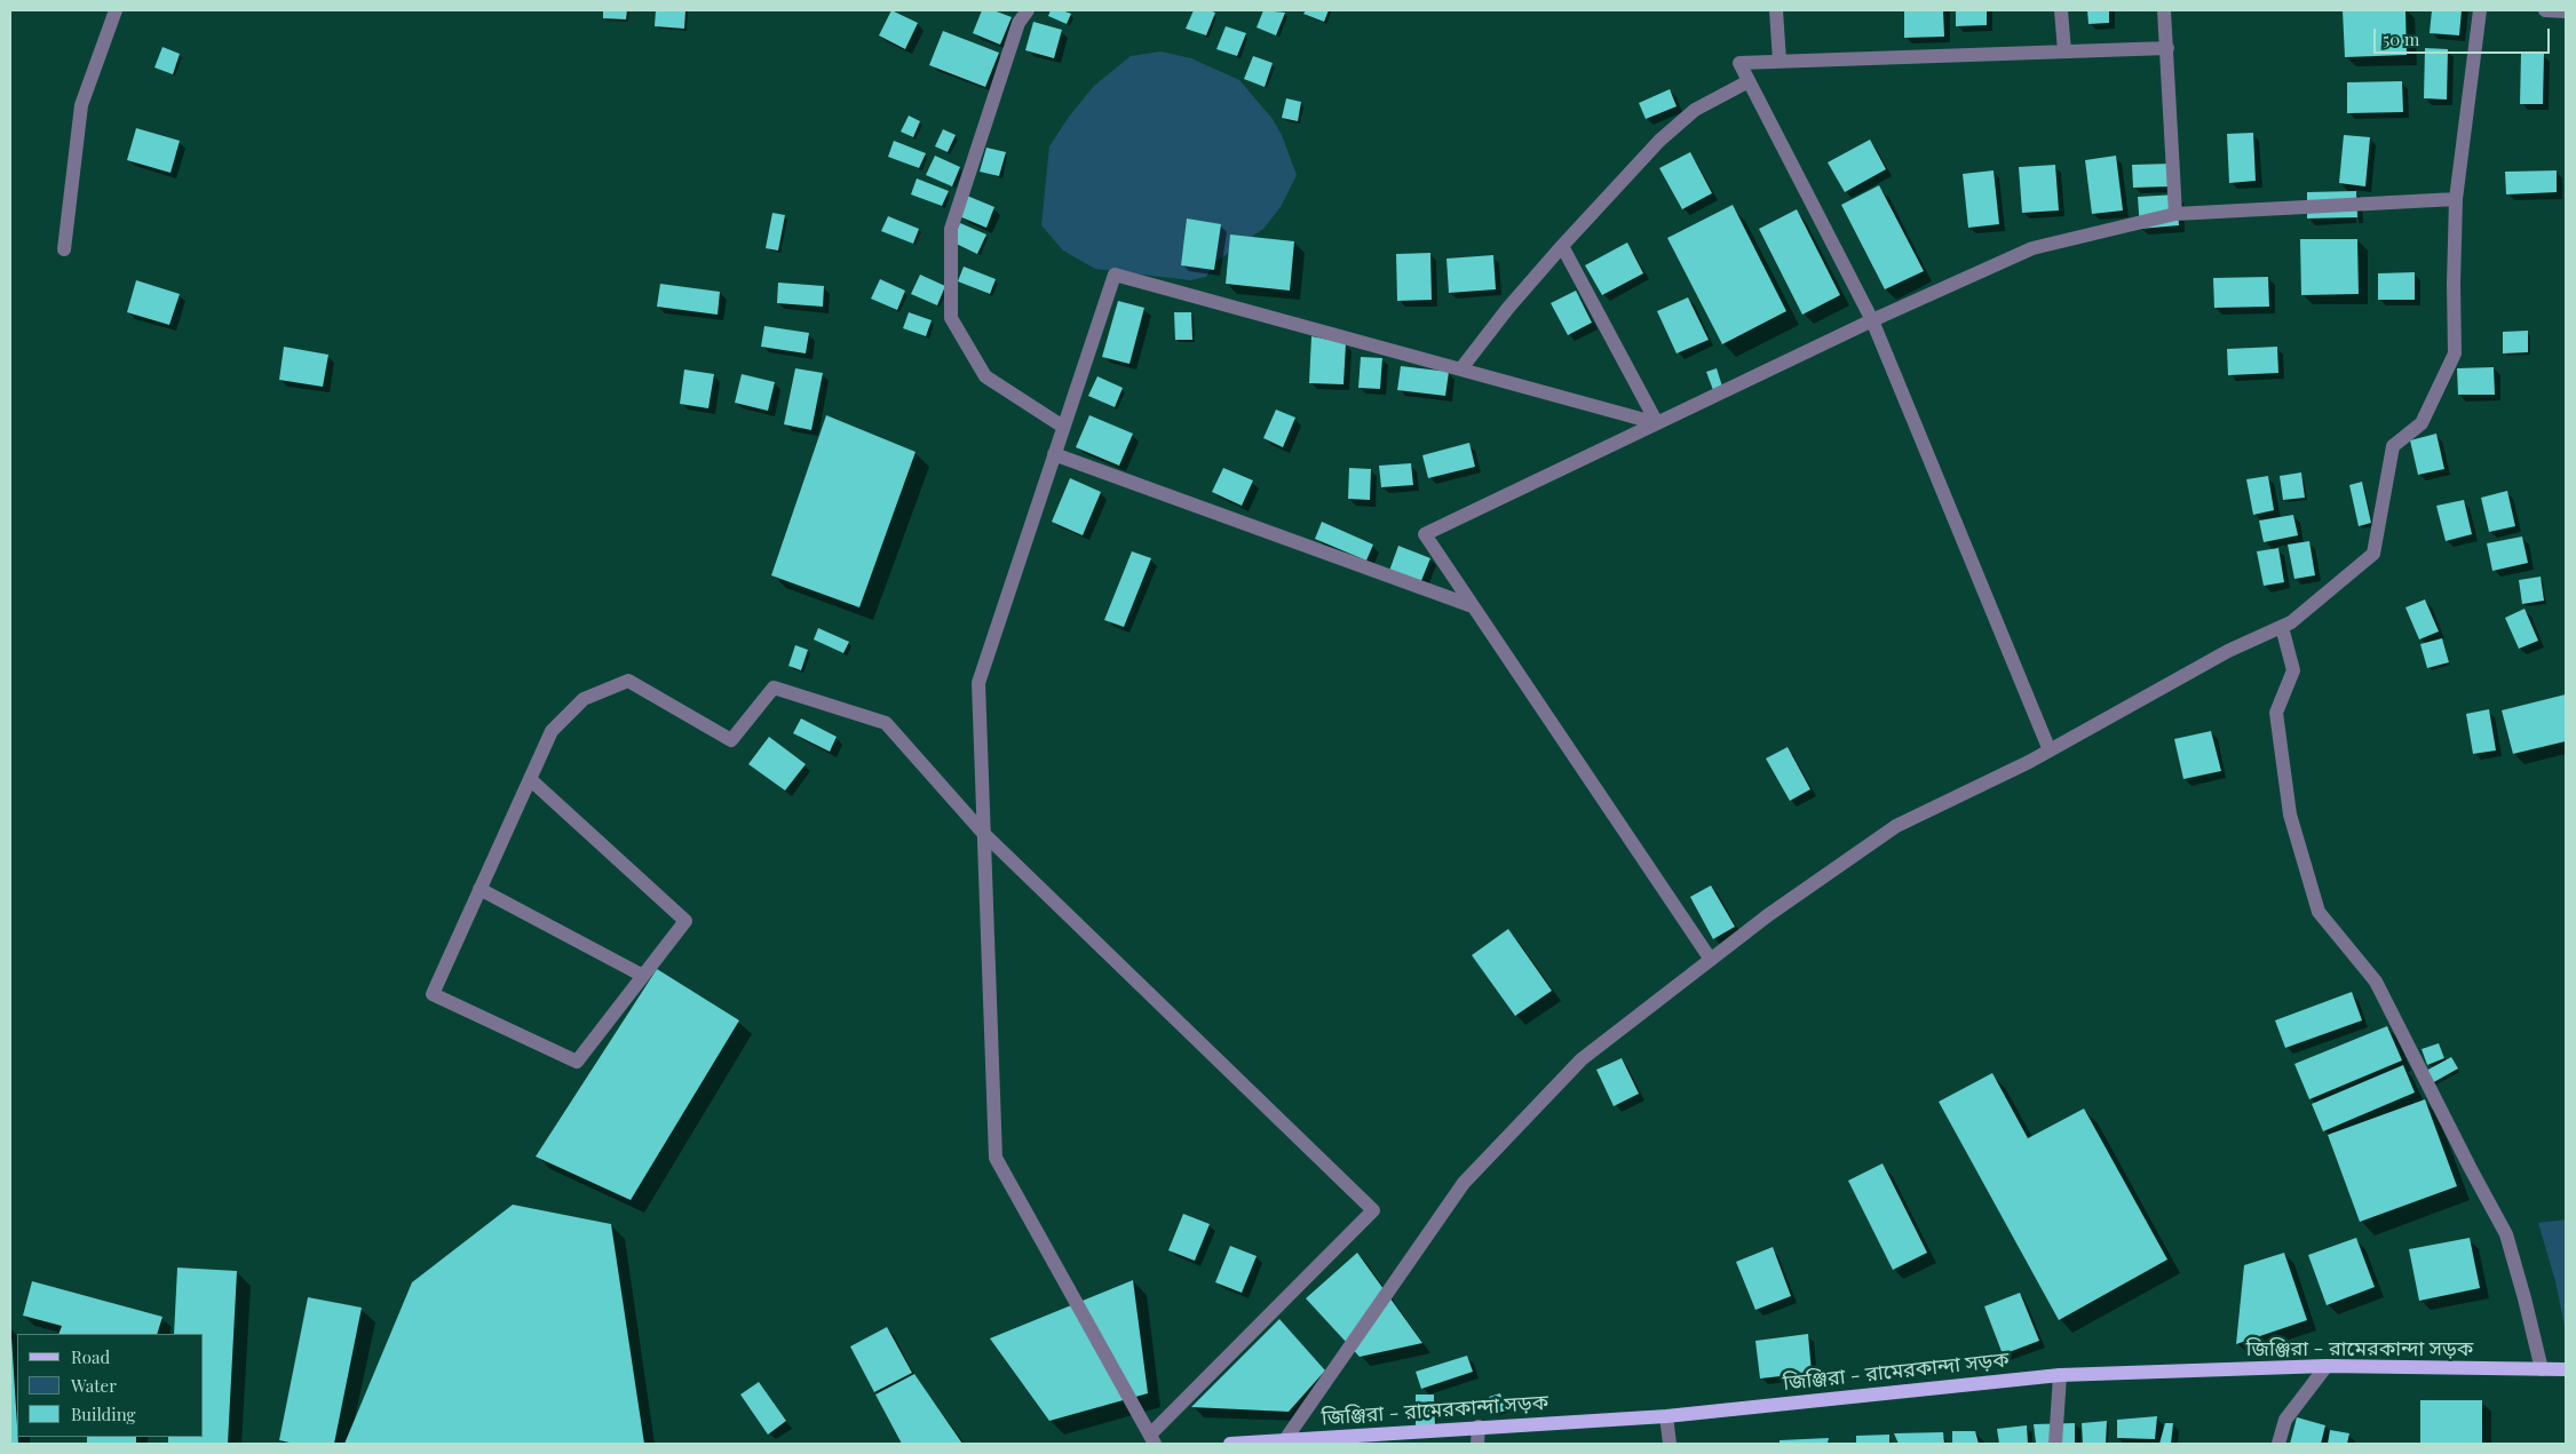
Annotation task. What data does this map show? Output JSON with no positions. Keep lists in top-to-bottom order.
{
  "streets": {
    "main road": ["জিঞ্জিরা - রামেরকান্দা সড়ক"]
  },
  "legend": ["Road", "Water", "Building"],
  "scale_bar": "50 m"
}
